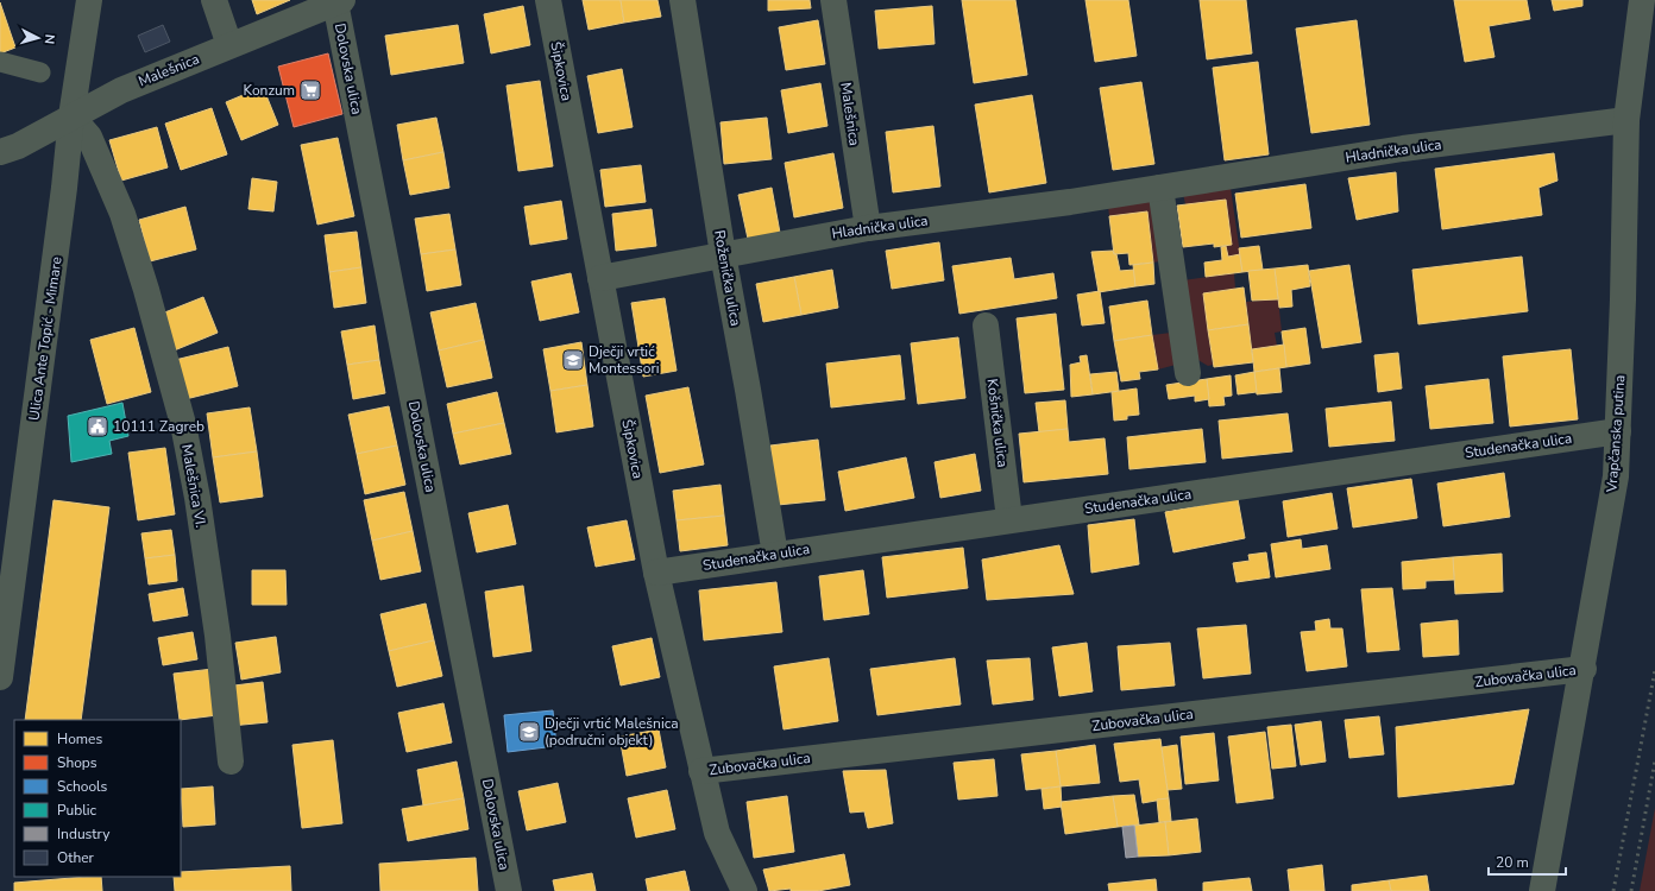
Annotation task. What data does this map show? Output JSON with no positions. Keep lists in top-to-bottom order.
{
  "streets": {
    "street": [
      "Dolovska ulica",
      "Malešnica",
      "Šipkovica",
      "Hladnička ulica",
      "Roženička ulica",
      "Ulica Ante Topić - Mimare",
      "Košnička ulica",
      "Vrapčanska putina",
      "Studenačka ulica",
      "Malešnica VI.",
      "Zubovačka ulica"
    ]
  },
  "crossings": [
    ["Dolovska ulica", "Malešnica"],
    ["Malešnica", "Hladnička ulica"],
    ["Malešnica", "Ulica Ante Topić - Mimare"],
    ["Malešnica", "Malešnica VI."],
    ["Šipkovica", "Hladnička ulica"],
    ["Šipkovica", "Studenačka ulica"],
    ["Šipkovica", "Zubovačka ulica"],
    ["Hladnička ulica", "Roženička ulica"],
    ["Hladnička ulica", "Vrapčanska putina"],
    ["Roženička ulica", "Studenačka ulica"],
    ["Ulica Ante Topić - Mimare", "Malešnica VI."],
    ["Košnička ulica", "Studenačka ulica"],
    ["Vrapčanska putina", "Studenačka ulica"],
    ["Vrapčanska putina", "Zubovačka ulica"]
  ],
  "places": {
    "supermarket": ["Konzum"],
    "school or university": ["Dječji vrtić Montessori", "Dječji vrtić Malešnica (područni objekt)"],
    "public building": ["10111 Zagreb"]
  },
  "legend": [
    "Homes",
    "Shops",
    "Schools",
    "Public",
    "Industry",
    "Other"
  ],
  "scale_bar": "20 m",
  "north": "right"
}
